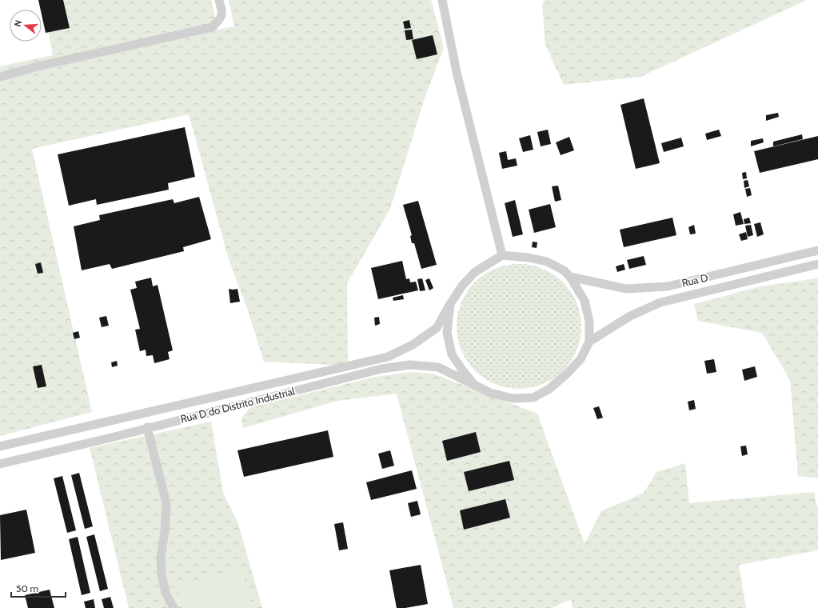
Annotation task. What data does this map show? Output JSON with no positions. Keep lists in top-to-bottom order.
{
  "streets": {
    "street": ["Rua D", "Rua D do Distrito Industrial"]
  },
  "crossings": [
    ["Rua D", "Rua D do Distrito Industrial"]
  ],
  "scale_bar": "50 m",
  "north": "left"
}
